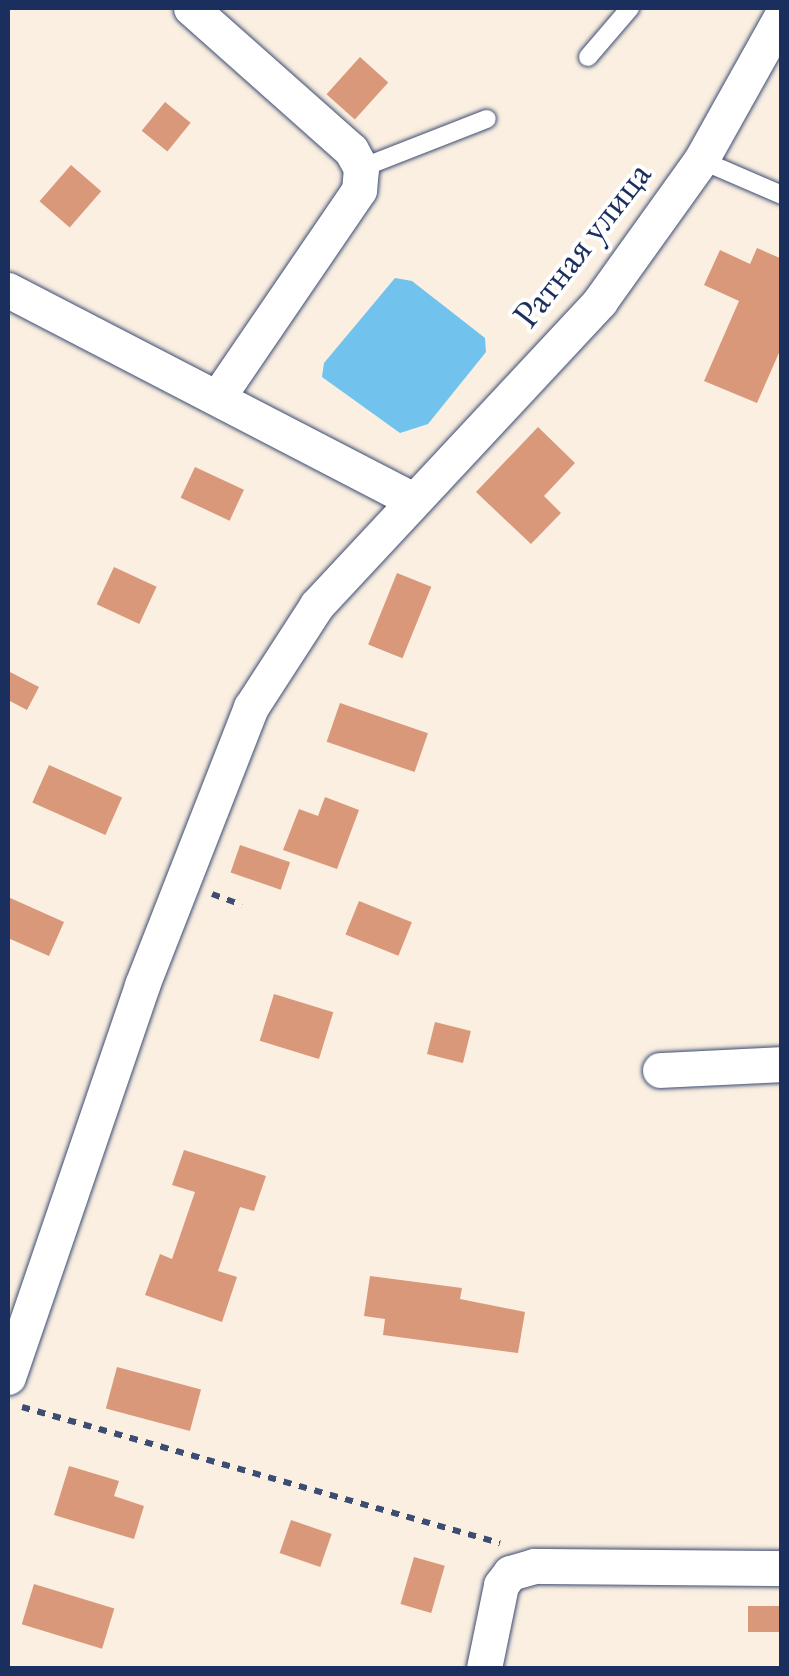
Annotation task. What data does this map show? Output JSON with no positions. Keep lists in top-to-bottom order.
{
  "streets": {
    "street": ["Ратная улица"]
  }
}
